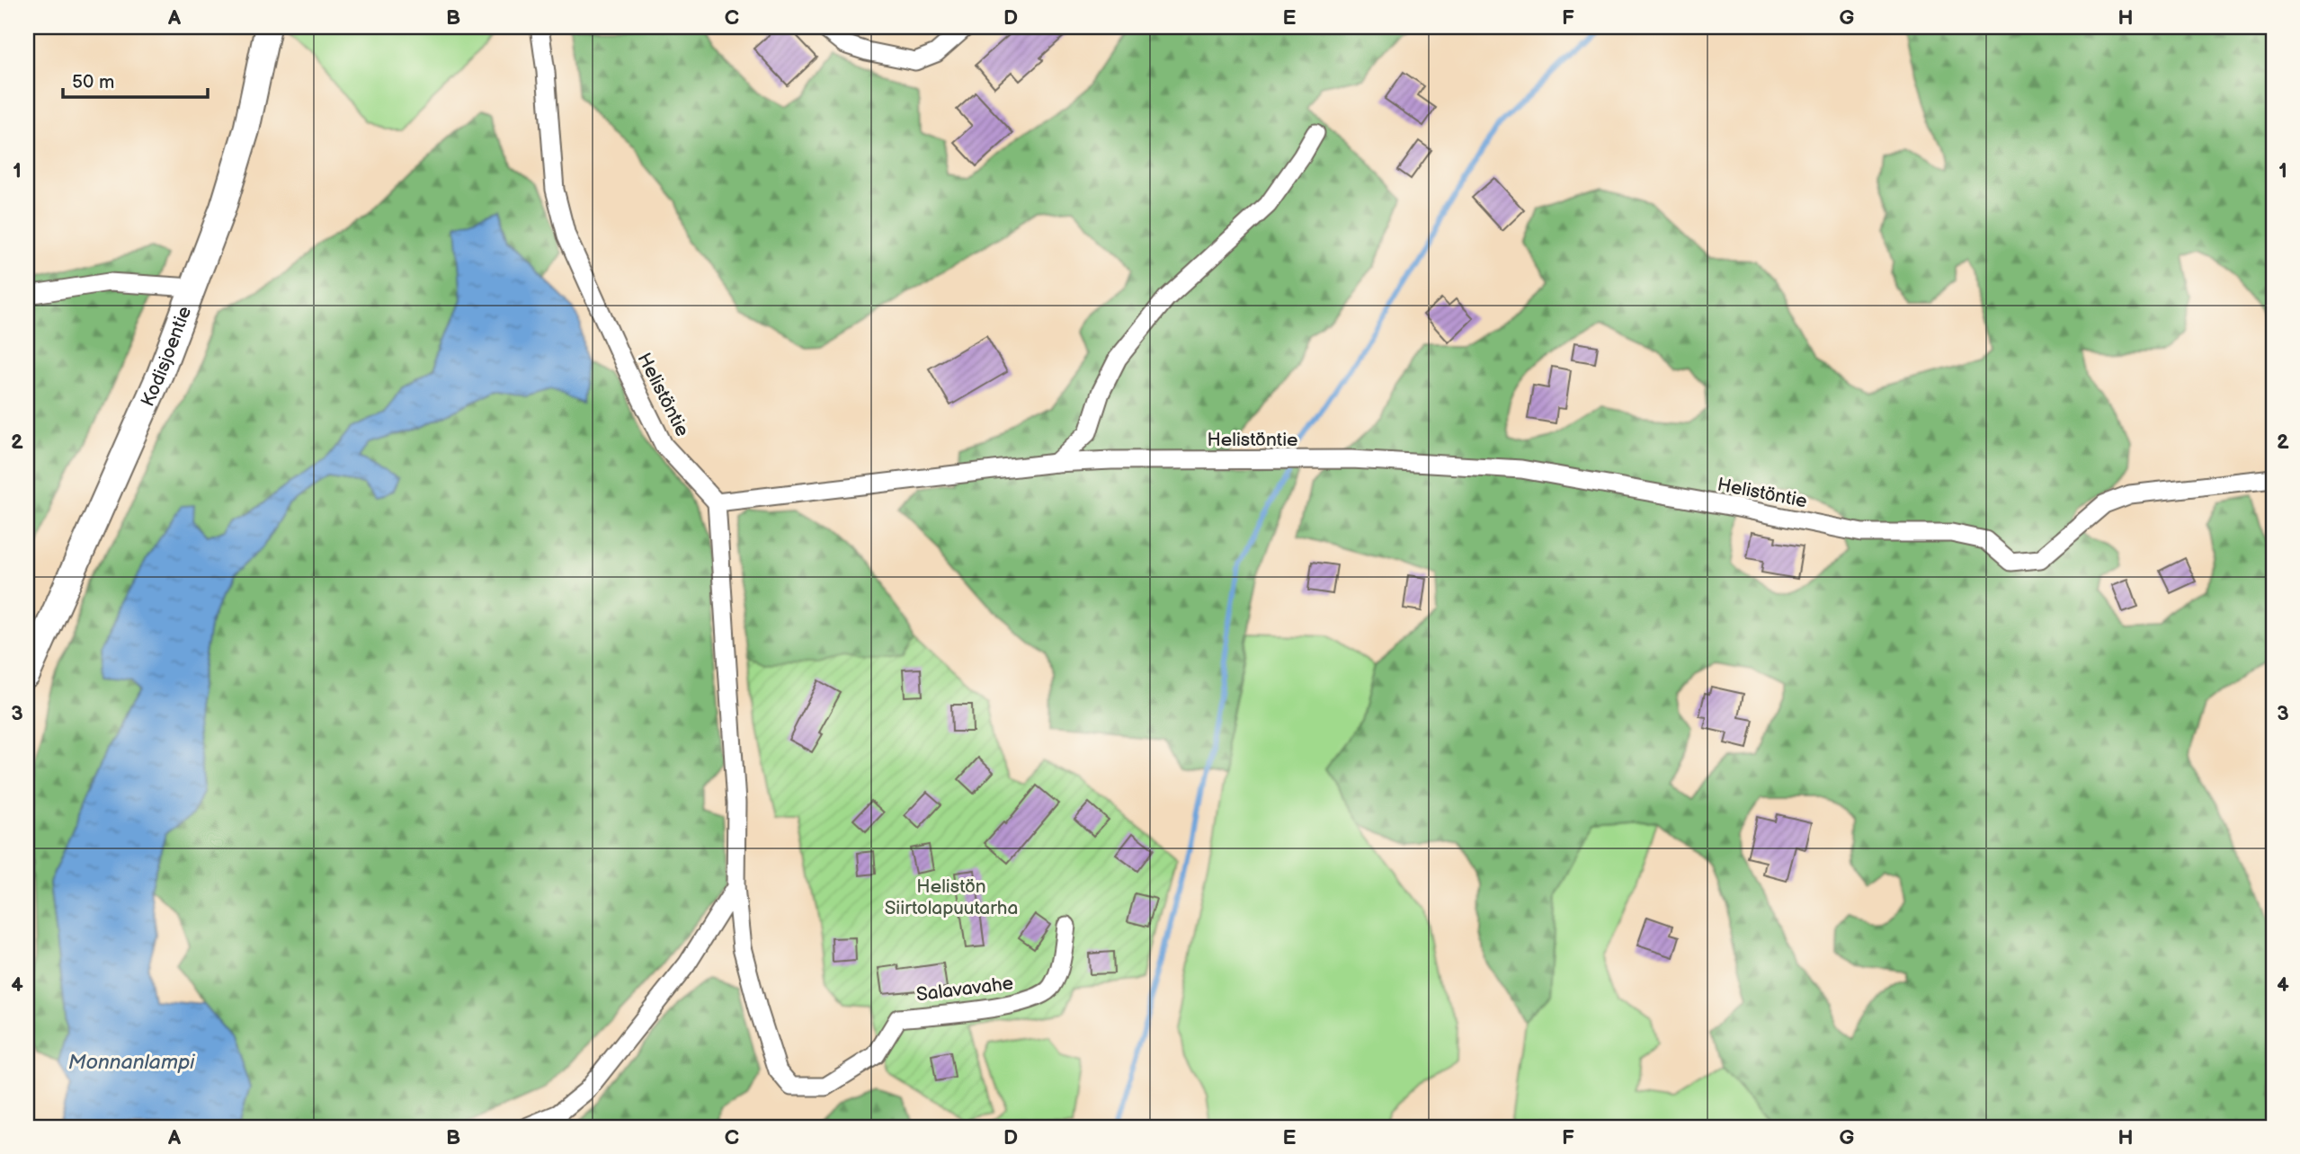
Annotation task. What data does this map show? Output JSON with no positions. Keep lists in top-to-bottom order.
{
  "streets": {
    "street": ["Kodisjoentie", "Helistöntie", "Salavavahe"]
  },
  "water": ["Monnanlampi"],
  "parks": ["Helistön Siirtolapuutarha"],
  "scale_bar": "50 m",
  "grid": {
    "columns": [
      "A",
      "B",
      "C",
      "D",
      "E",
      "F",
      "G",
      "H"
    ],
    "rows": [
      "1",
      "2",
      "3",
      "4"
    ]
  }
}
